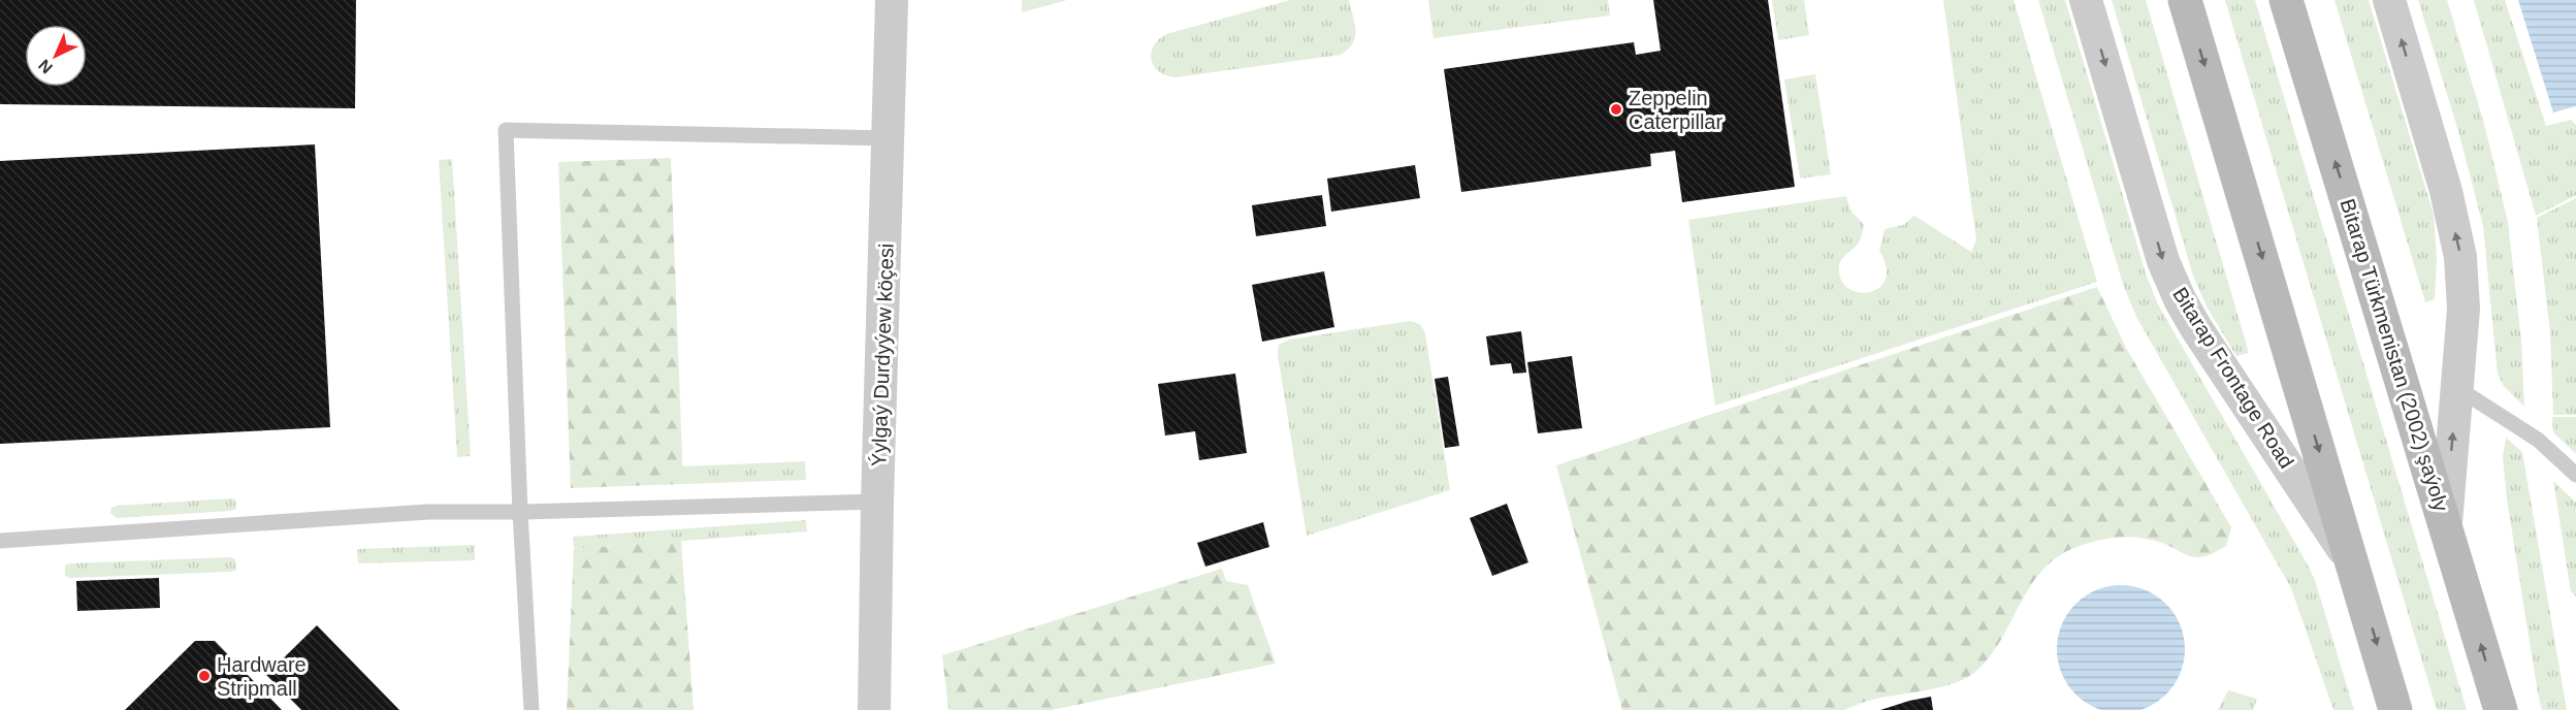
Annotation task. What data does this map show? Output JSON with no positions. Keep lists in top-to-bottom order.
{
  "streets": {
    "main road": ["Bitarap Türkmenistan (2002) şaýoly"],
    "street": ["Ýylgaý Durdyýew köçesi", "Bitarap Frontage Road"]
  },
  "places": ["Zeppelin Caterpillar", "Hardware Stripmall"],
  "north": "bottom left"
}
